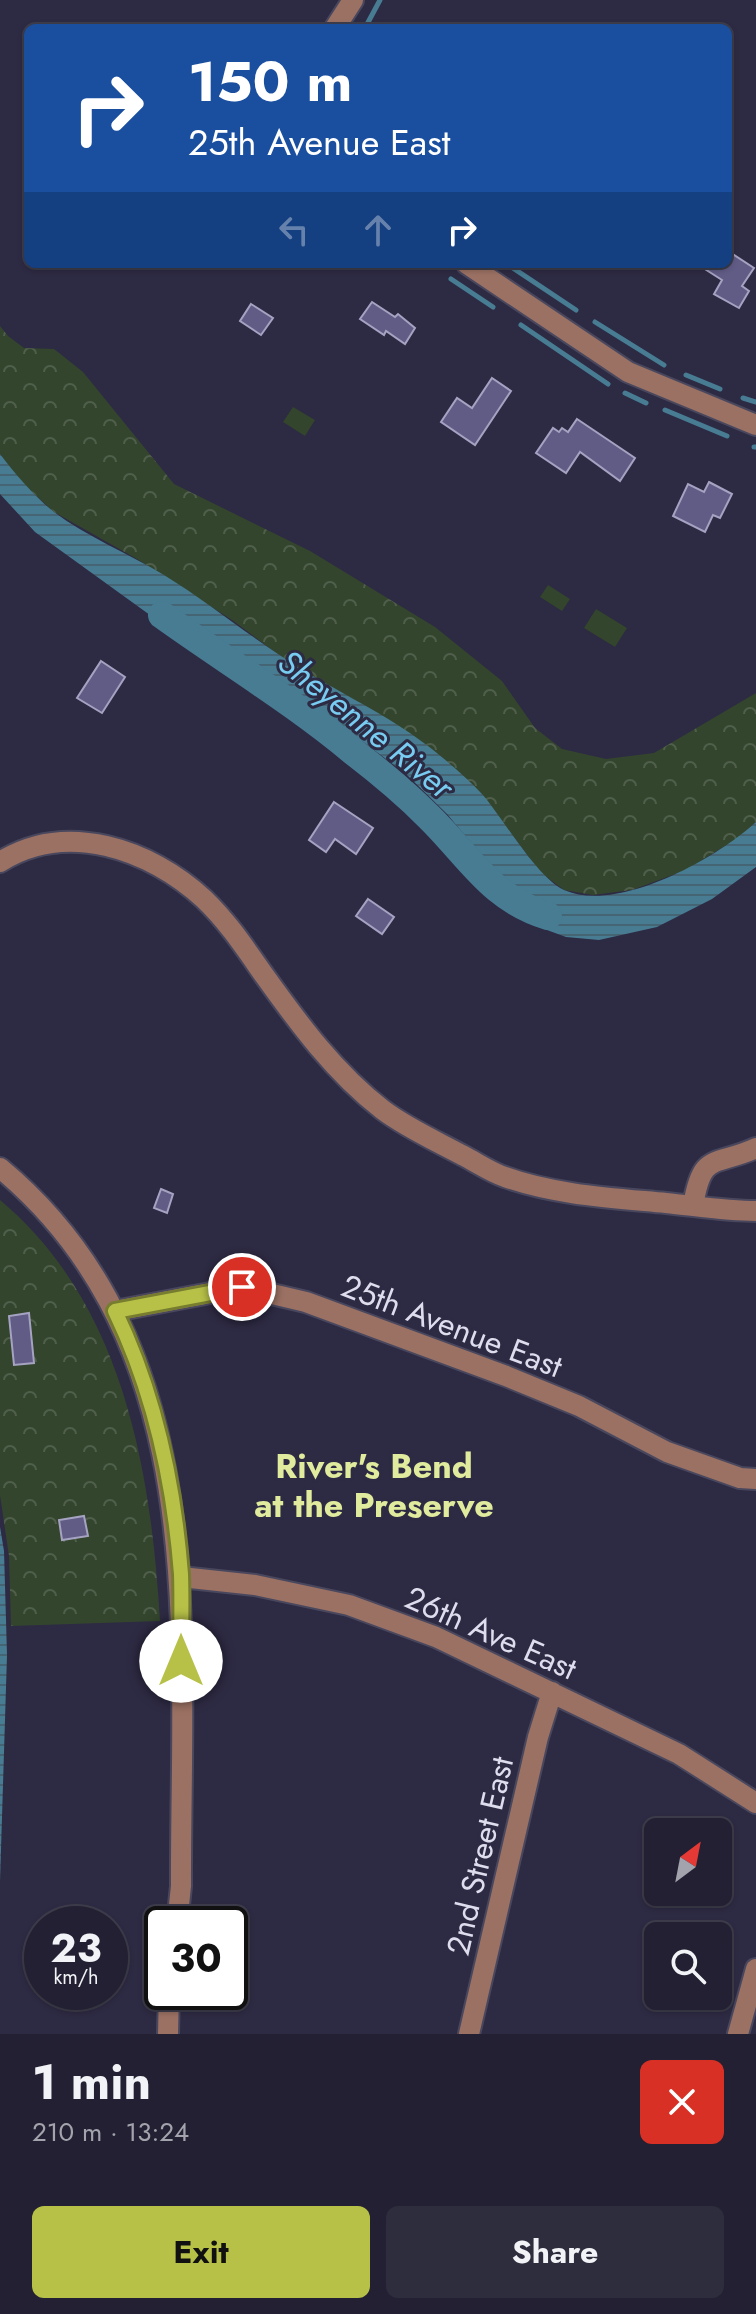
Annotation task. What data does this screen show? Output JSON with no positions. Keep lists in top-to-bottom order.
{
  "streets": {
    "street": ["25th Avenue East", "26th Ave East", "2nd Street East"]
  },
  "crossings": [
    ["26th Ave East", "2nd Street East"]
  ],
  "districts": ["River's Bend at the Preserve"],
  "water": ["Sheyenne River"],
  "north": "top right",
  "page": {
    "turn": ["150 m", "25th Avenue East"],
    "speed": "23 km/h",
    "limit": "30",
    "heading": ["1 min", "210 m · 13:24"],
    "buttons": ["Exit", "Share"]
  }
}
